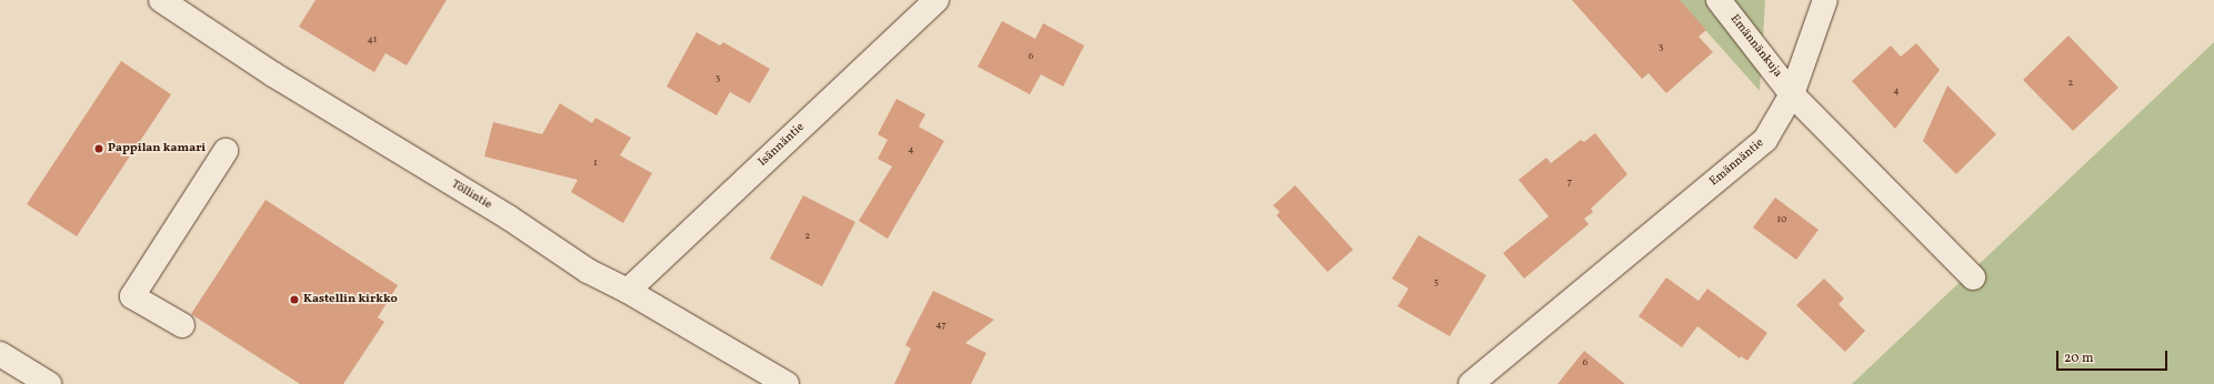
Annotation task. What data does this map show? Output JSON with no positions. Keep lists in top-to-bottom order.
{
  "streets": {
    "street": [
      "Emännänkuja",
      "Isännäntie",
      "Emännäntie",
      "Töllintie"
    ]
  },
  "crossings": [
    ["Emännänkuja", "Emännäntie"],
    ["Isännäntie", "Töllintie"]
  ],
  "places": ["Pappilan kamari", "Kastellin kirkko"],
  "house_numbers": [
    "41",
    "3",
    "6",
    "3",
    "2",
    "4",
    "4",
    "1",
    "7",
    "10",
    "2",
    "5",
    "47",
    "6"
  ],
  "scale_bar": "20 m"
}
